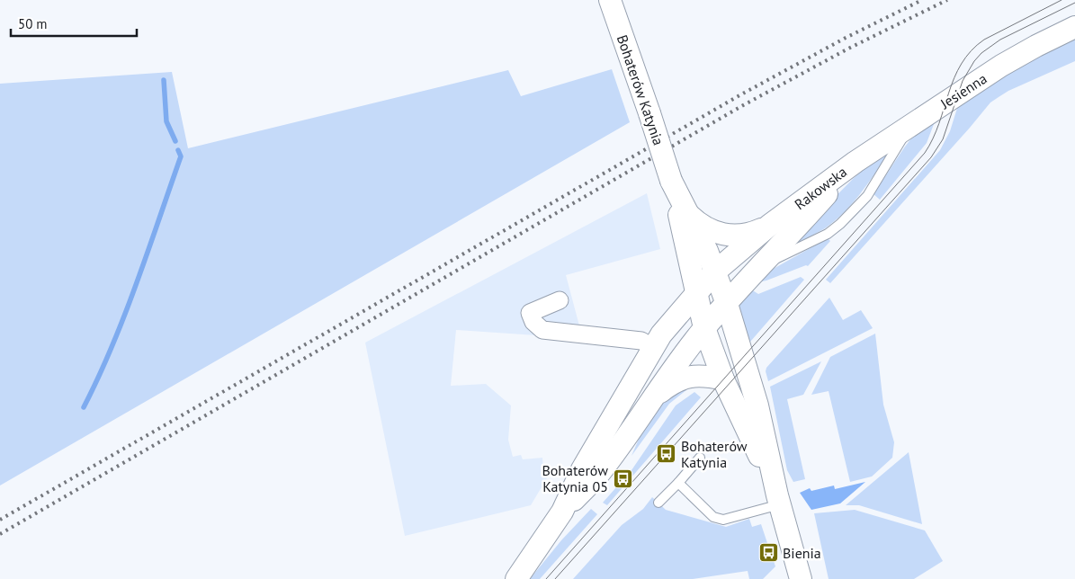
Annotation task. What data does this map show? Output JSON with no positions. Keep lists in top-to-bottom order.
{
  "streets": {
    "street": ["Bohaterów Katynia", "Jesienna", "Rakowska"]
  },
  "crossings": [
    ["Bohaterów Katynia", "Rakowska"],
    ["Jesienna", "Rakowska"]
  ],
  "places": {
    "bus stop": ["Bohaterów Katynia", "Bohaterów Katynia 05", "Bienia"]
  },
  "scale_bar": "50 m"
}
